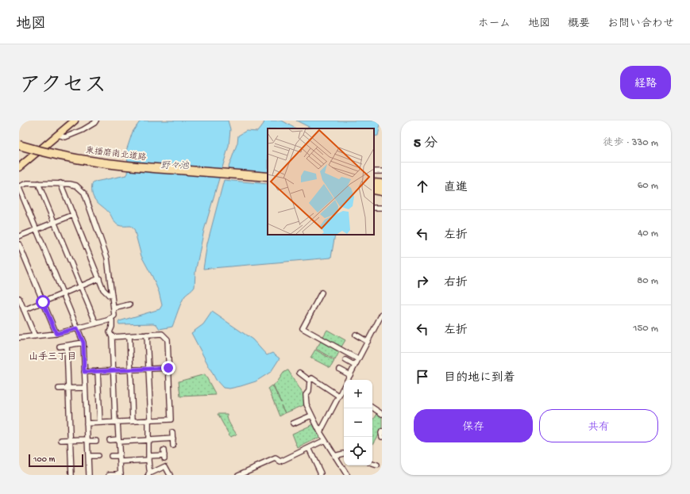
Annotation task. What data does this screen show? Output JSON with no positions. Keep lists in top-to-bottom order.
{
  "streets": {
    "highway": ["東播磨南北道路"]
  },
  "districts": ["山手三丁目"],
  "water": ["野々池"],
  "scale_bar": "100 m",
  "page": {
    "header": "地図",
    "nav": [
      "ホーム",
      "地図",
      "概要",
      "お問い合わせ"
    ],
    "title": "アクセス",
    "buttons": [
      "経路",
      ["保存", "共有"]
    ],
    "heading": ["5 分", "徒歩 · 330 m"],
    "list": [
      ["直進", "60 m"],
      ["左折", "40 m"],
      ["右折", "80 m"],
      ["左折", "150 m"],
      "目的地に到着"
    ],
    "map_buttons": ["+", "−"],
    "scale": "100 m"
  }
}
